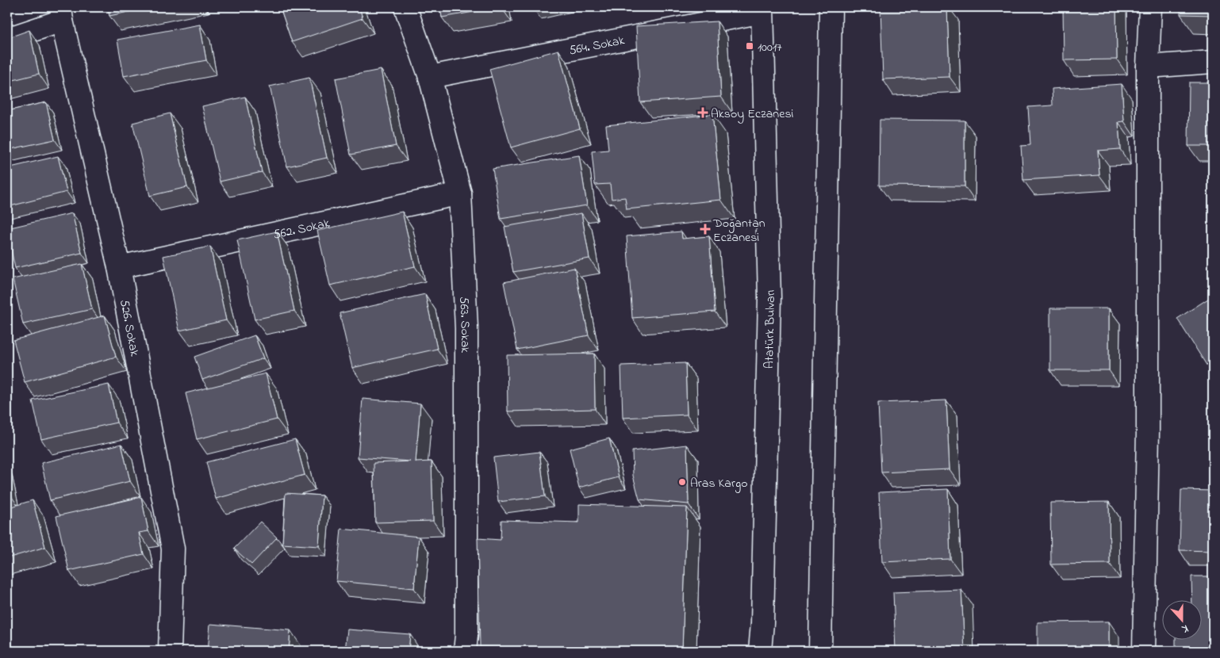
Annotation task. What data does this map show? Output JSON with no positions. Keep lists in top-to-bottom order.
{
  "streets": {
    "street": [
      "564. Sokak",
      "562. Sokak",
      "563. Sokak",
      "526. Sokak",
      "Atatürk Bulvarı"
    ]
  },
  "crossings": [
    ["564. Sokak", "563. Sokak"],
    ["564. Sokak", "Atatürk Bulvarı"],
    ["562. Sokak", "563. Sokak"],
    ["562. Sokak", "526. Sokak"]
  ],
  "places": {
    "transit": ["10017"],
    "health": ["Aksoy Eczanesi", "Doğantan Eczanesi"],
    "other": ["Aras Kargo"]
  },
  "north": "bottom"
}
